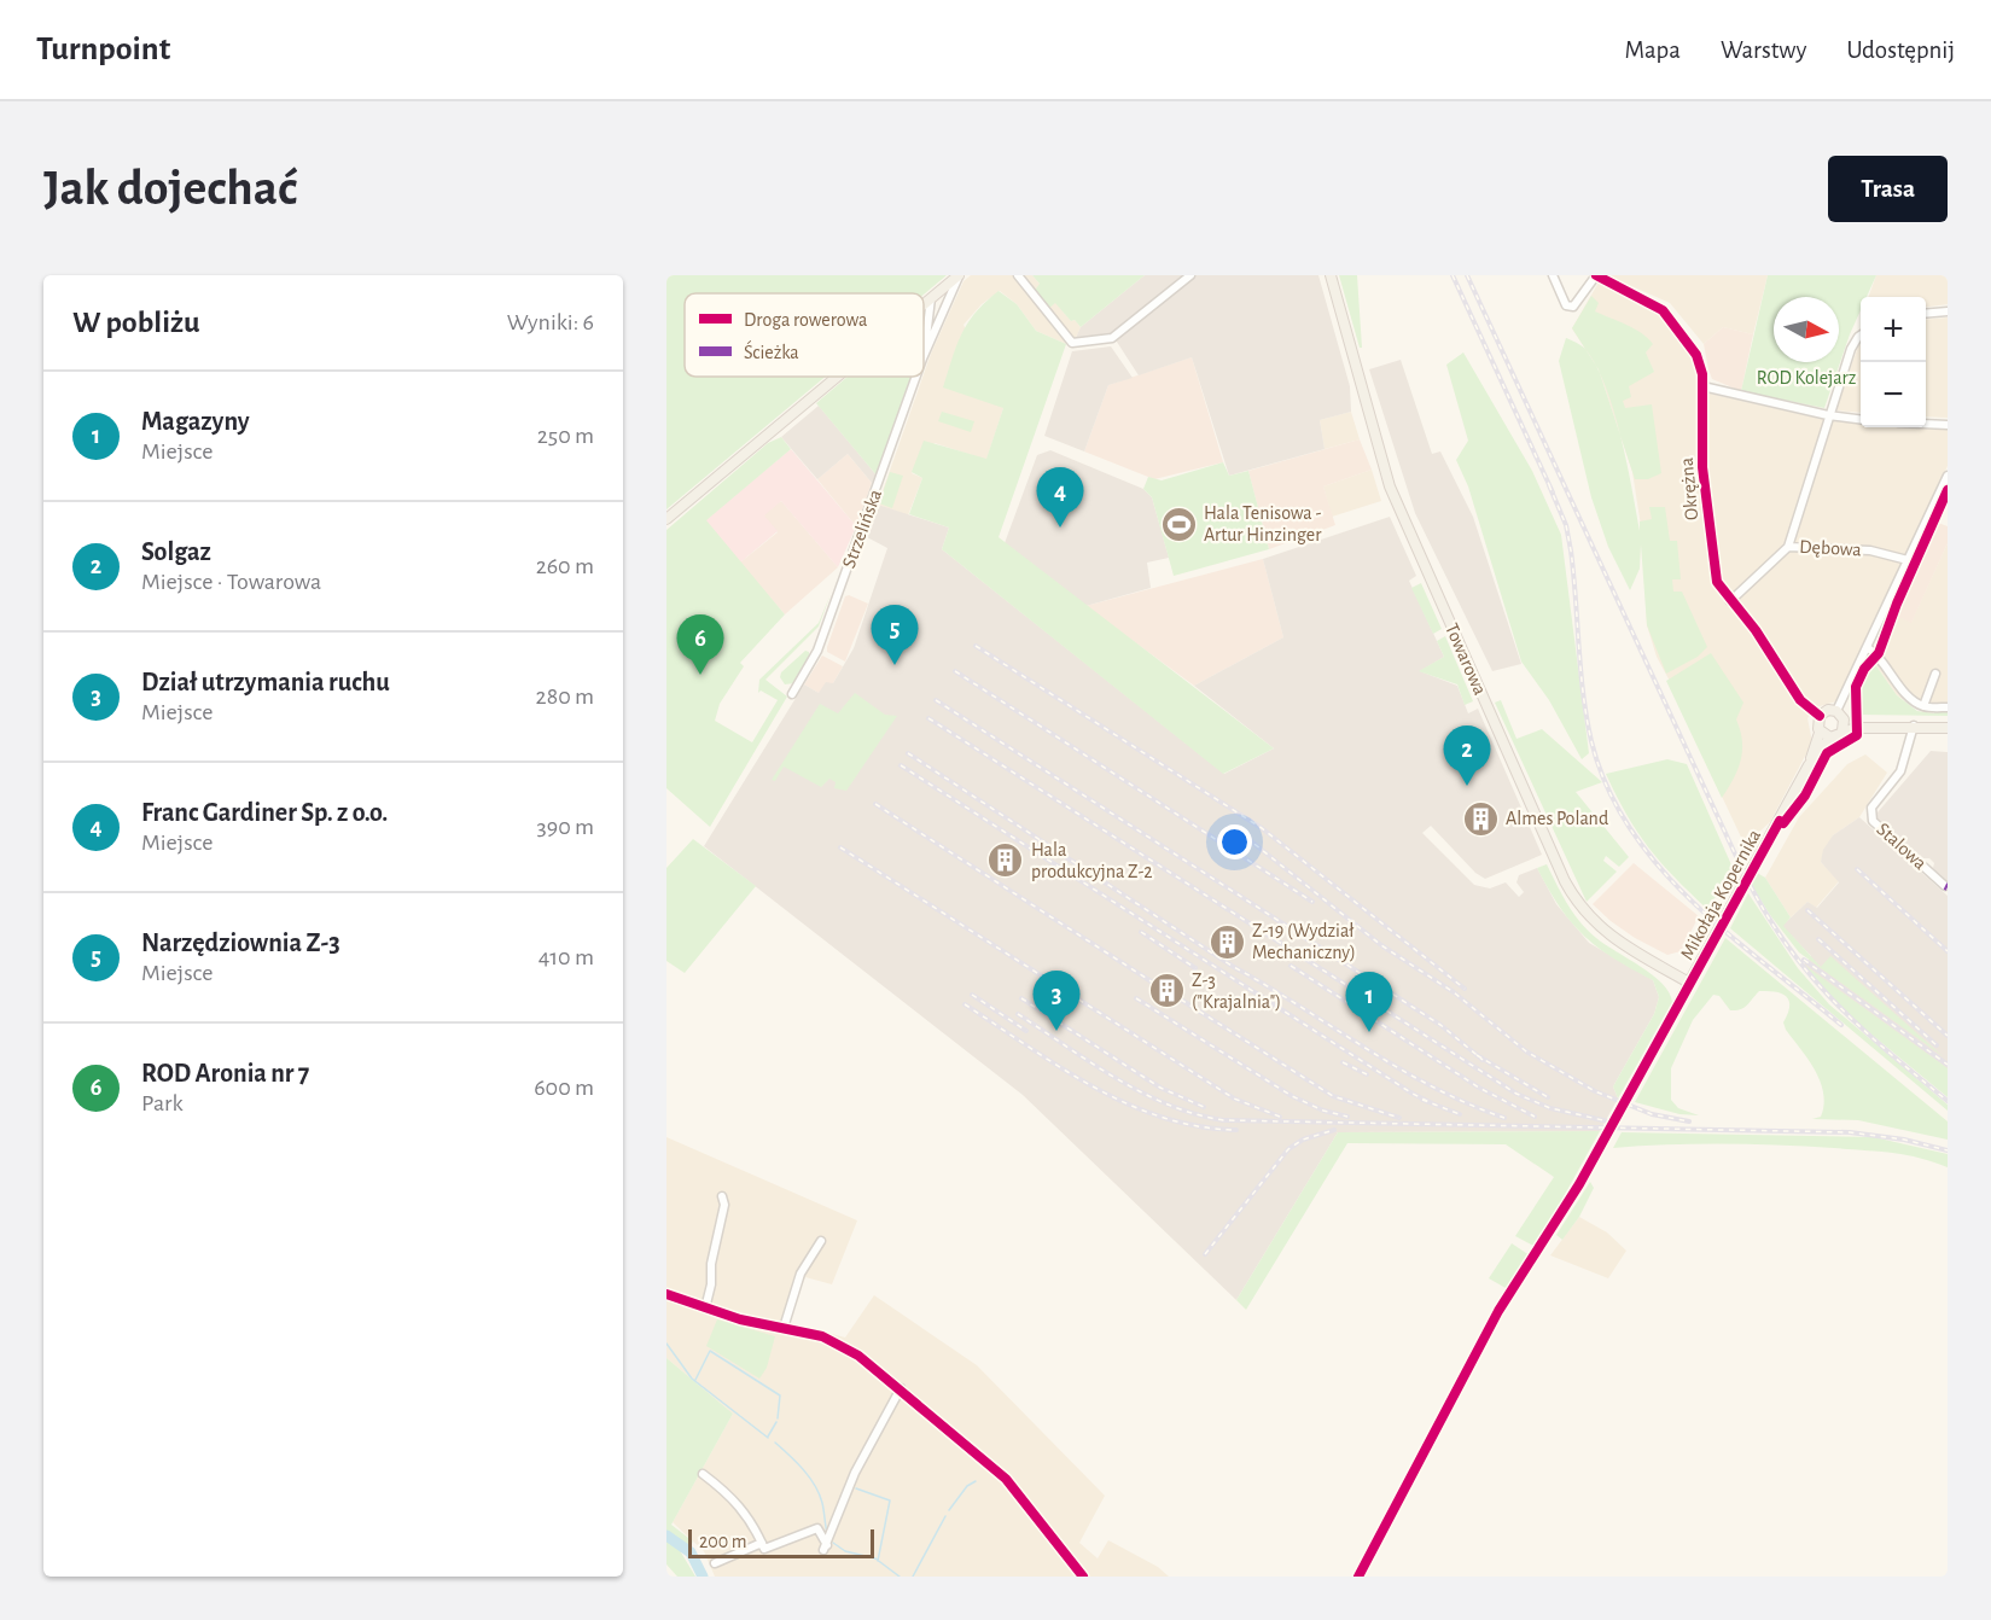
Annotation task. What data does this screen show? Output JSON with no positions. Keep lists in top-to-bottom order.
{
  "streets": {
    "main road": ["Towarowa", "Mikołaja Kopernika"],
    "street": [
      "Okrężna",
      "Strzelińska",
      "Dębowa",
      "Stalowa"
    ]
  },
  "crossings": [
    ["Okrężna", "Dębowa"],
    ["Okrężna", "Mikołaja Kopernika"],
    ["Towarowa", "Mikołaja Kopernika"]
  ],
  "parks": ["ROD Kolejarz"],
  "places": {
    "sports": ["Hala Tenisowa - Artur Hinzinger"],
    "building": [
      "Almes Poland",
      "Hala produkcyjna Z-2",
      "Z-19 (Wydział Mechaniczny)",
      "Z-3 (\"Krajalnia\")"
    ]
  },
  "legend": ["Droga rowerowa", "Ścieżka"],
  "scale_bar": "200 m",
  "north": "right",
  "page": {
    "header": "Turnpoint",
    "nav": ["Mapa", "Warstwy", "Udostępnij"],
    "buttons": "Trasa",
    "title": "Jak dojechać",
    "heading": ["W pobliżu", "Wyniki: 6"],
    "map_buttons": ["+", "−"],
    "list": [
      {
        "mark": "1",
        "name": "Magazyny",
        "note": "Miejsce",
        "value": "250 m"
      },
      {
        "mark": "2",
        "name": "Solgaz",
        "note": "Miejsce · Towarowa",
        "value": "260 m"
      },
      {
        "mark": "3",
        "name": "Dział utrzymania ruchu",
        "note": "Miejsce",
        "value": "280 m"
      },
      {
        "mark": "4",
        "name": "Franc Gardiner Sp. z o.o.",
        "note": "Miejsce",
        "value": "390 m"
      },
      {
        "mark": "5",
        "name": "Narzędziownia Z-3",
        "note": "Miejsce",
        "value": "410 m"
      },
      {
        "mark": "6",
        "name": "ROD Aronia nr 7",
        "note": "Park",
        "value": "600 m"
      }
    ],
    "pins": [
      "4",
      "5",
      "6",
      "2",
      "3",
      "1"
    ],
    "scale": "200 m"
  }
}
